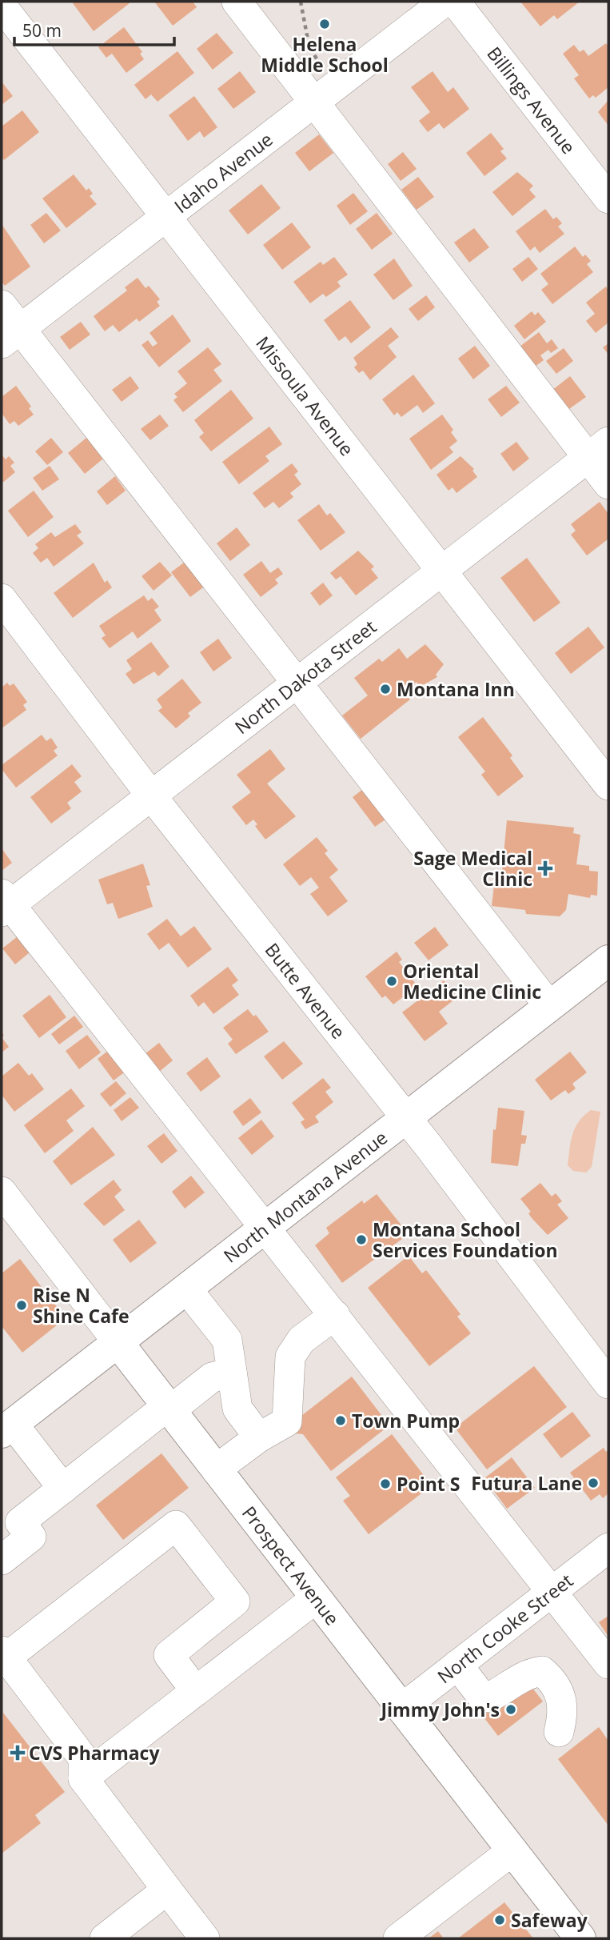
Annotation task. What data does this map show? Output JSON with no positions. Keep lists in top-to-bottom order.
{
  "streets": {
    "highway": ["North Montana Avenue", "Prospect Avenue"],
    "street": [
      "Billings Avenue",
      "Idaho Avenue",
      "Missoula Avenue",
      "North Dakota Street",
      "Butte Avenue",
      "North Cooke Street"
    ]
  },
  "crossings": [
    ["Idaho Avenue", "Missoula Avenue"],
    ["Missoula Avenue", "North Dakota Street"],
    ["North Dakota Street", "Butte Avenue"],
    ["Butte Avenue", "North Montana Avenue"],
    ["North Montana Avenue", "Prospect Avenue"],
    ["Prospect Avenue", "North Cooke Street"]
  ],
  "places": {
    "other": [
      "Helena Middle School",
      "Montana Inn",
      "Oriental Medicine Clinic",
      "Montana School Services Foundation",
      "Rise N Shine Cafe",
      "Town Pump",
      "Futura Lane",
      "Point S",
      "Jimmy John's",
      "Safeway"
    ],
    "health": ["Sage Medical Clinic", "CVS Pharmacy"]
  },
  "scale_bar": "50 m"
}
